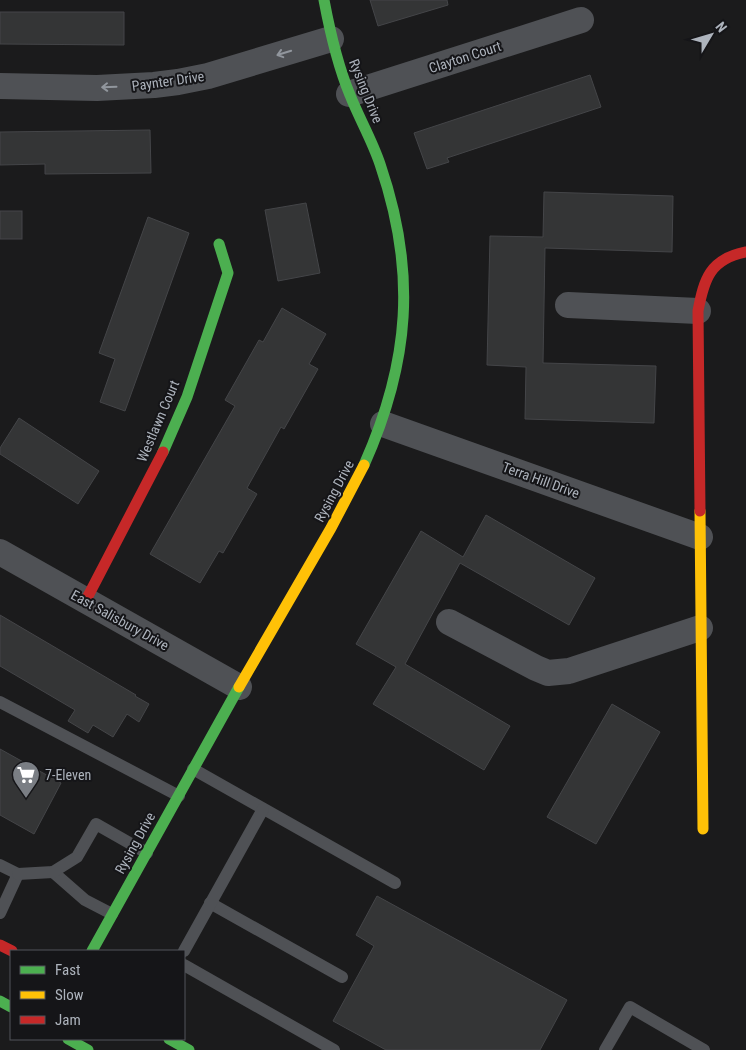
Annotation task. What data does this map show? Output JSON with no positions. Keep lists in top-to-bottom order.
{
  "streets": {
    "street": [
      "Clayton Court",
      "Paynter Drive",
      "Rysing Drive",
      "Westlawn Court",
      "Terra Hill Drive",
      "East Salisbury Drive"
    ]
  },
  "crossings": [
    ["Clayton Court", "Rysing Drive"],
    ["Paynter Drive", "Rysing Drive"],
    ["Rysing Drive", "Terra Hill Drive"],
    ["Rysing Drive", "East Salisbury Drive"],
    ["Westlawn Court", "East Salisbury Drive"]
  ],
  "one_way": ["Paynter Drive"],
  "places": {
    "supermarket": ["7-Eleven"]
  },
  "legend": ["Fast", "Slow", "Jam"],
  "north": "top right"
}
